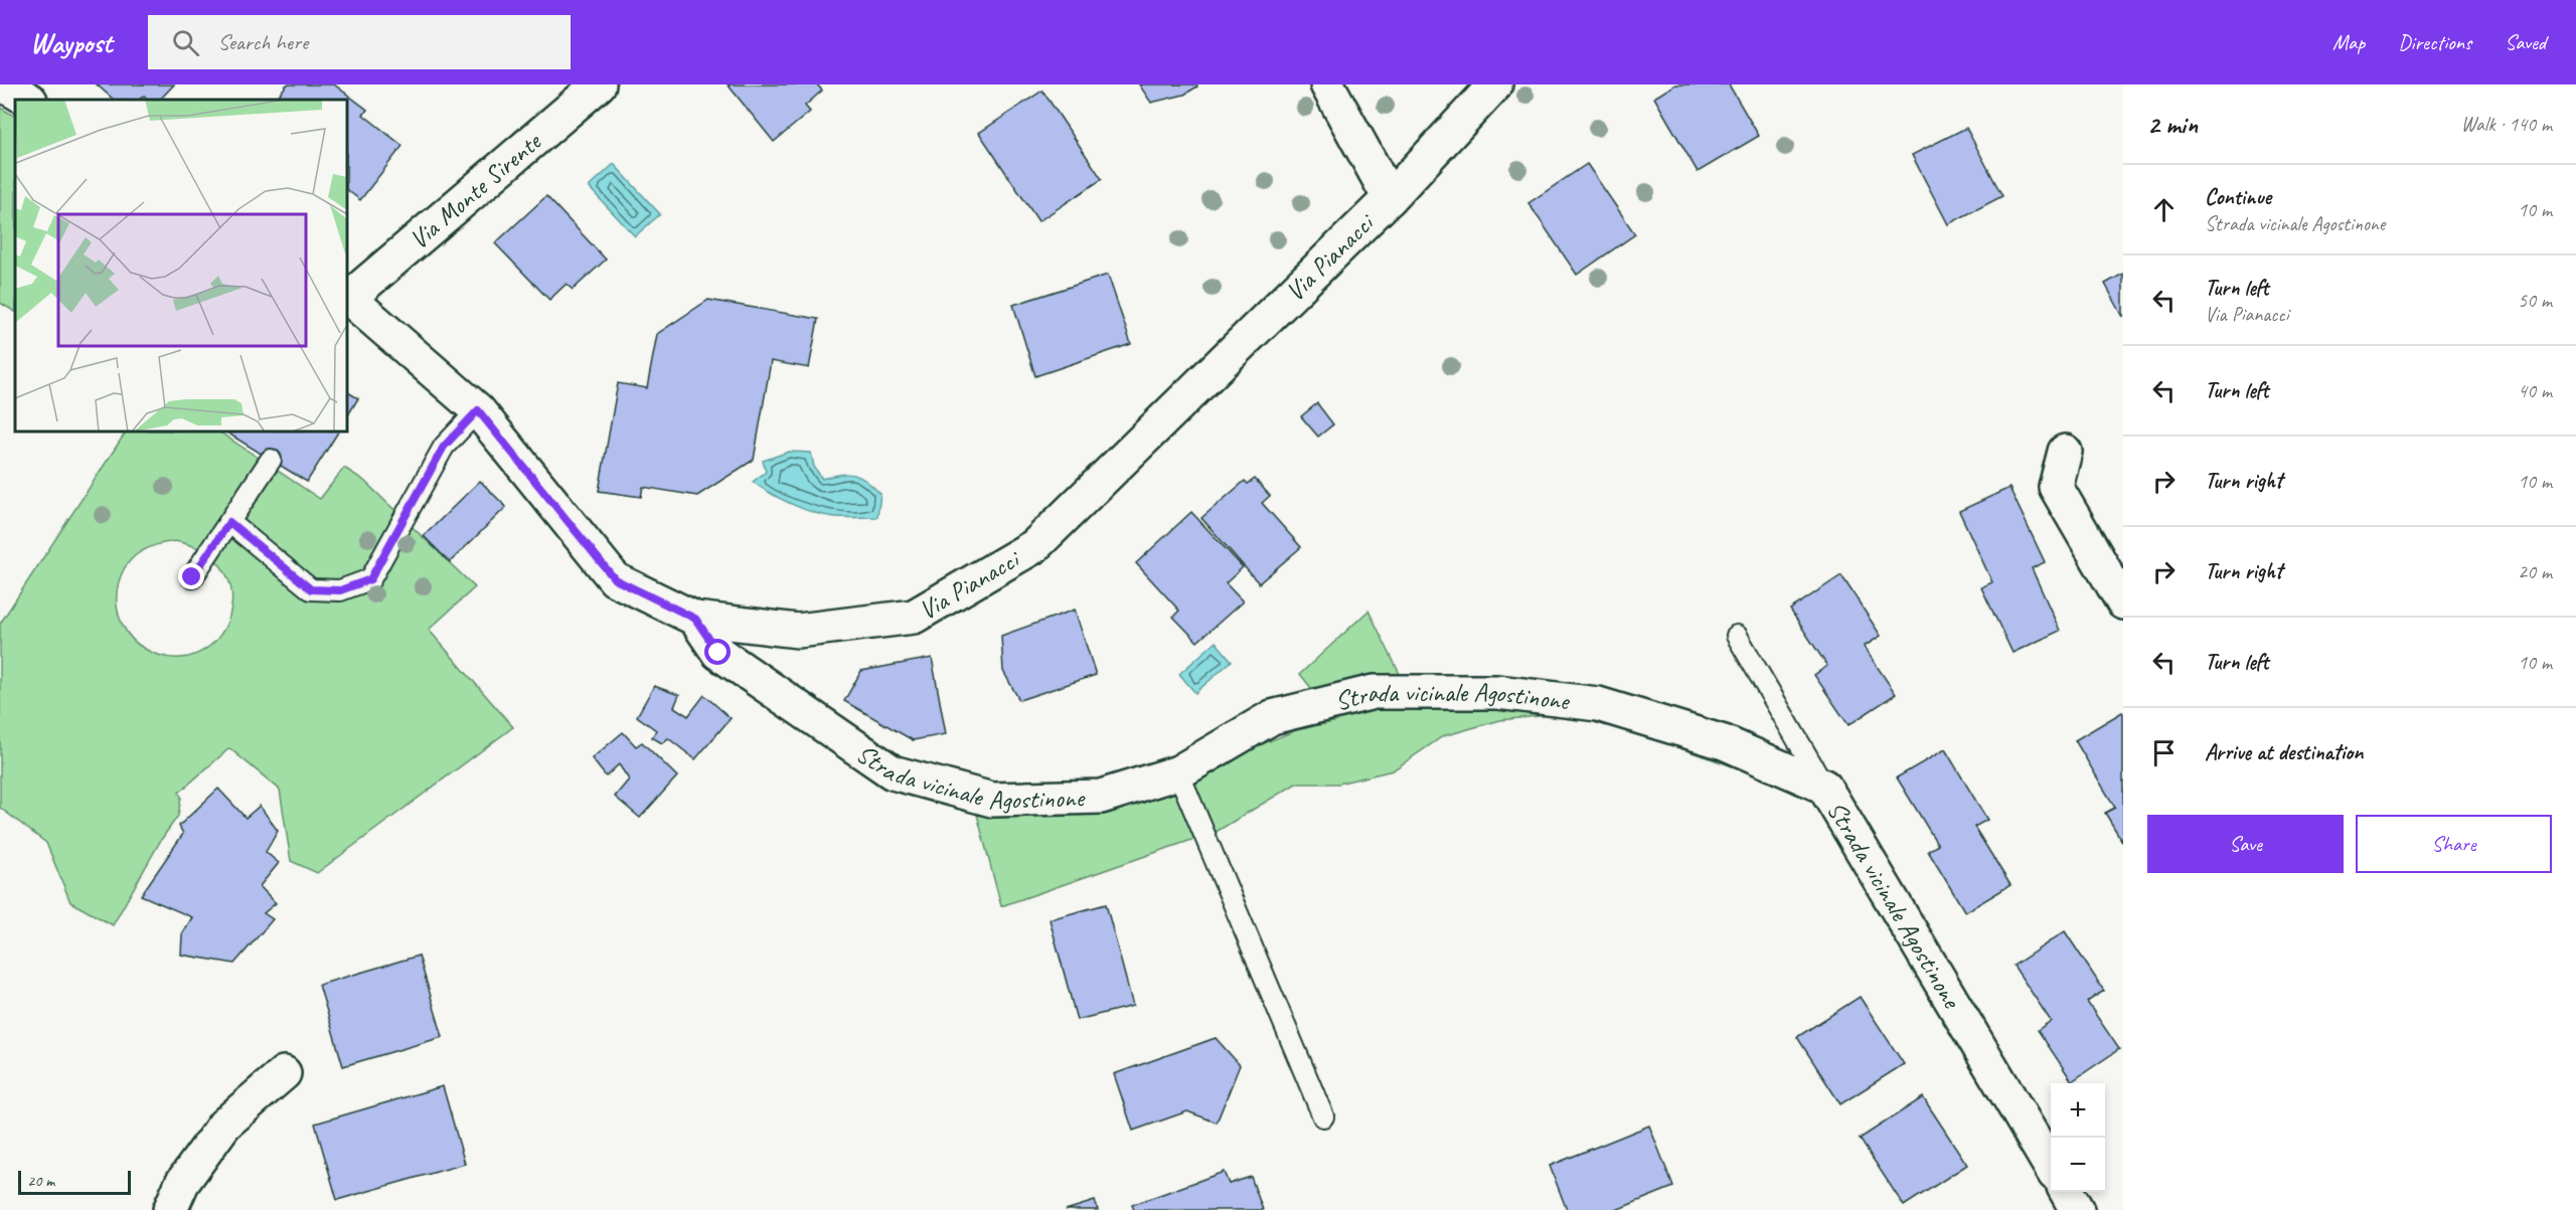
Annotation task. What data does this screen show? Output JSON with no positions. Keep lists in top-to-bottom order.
{
  "streets": {
    "street": ["Via Monte Sirente", "Via Pianacci", "Strada vicinale Agostinone"]
  },
  "crossings": [
    ["Via Monte Sirente", "Via Pianacci"],
    ["Via Pianacci", "Strada vicinale Agostinone"]
  ],
  "scale_bar": "20 m",
  "page": {
    "header": "Waypost",
    "search": "Search here",
    "nav": ["Map", "Directions", "Saved"],
    "heading": ["2 min", "Walk · 140 m"],
    "list": [
      ["Continue", "Strada vicinale Agostinone", "10 m"],
      ["Turn left", "Via Pianacci", "50 m"],
      ["Turn left", "40 m"],
      ["Turn right", "10 m"],
      ["Turn right", "20 m"],
      ["Turn left", "10 m"],
      "Arrive at destination"
    ],
    "buttons": ["Save", "Share"],
    "map_buttons": ["+", "−"],
    "scale": "20 m"
  }
}
